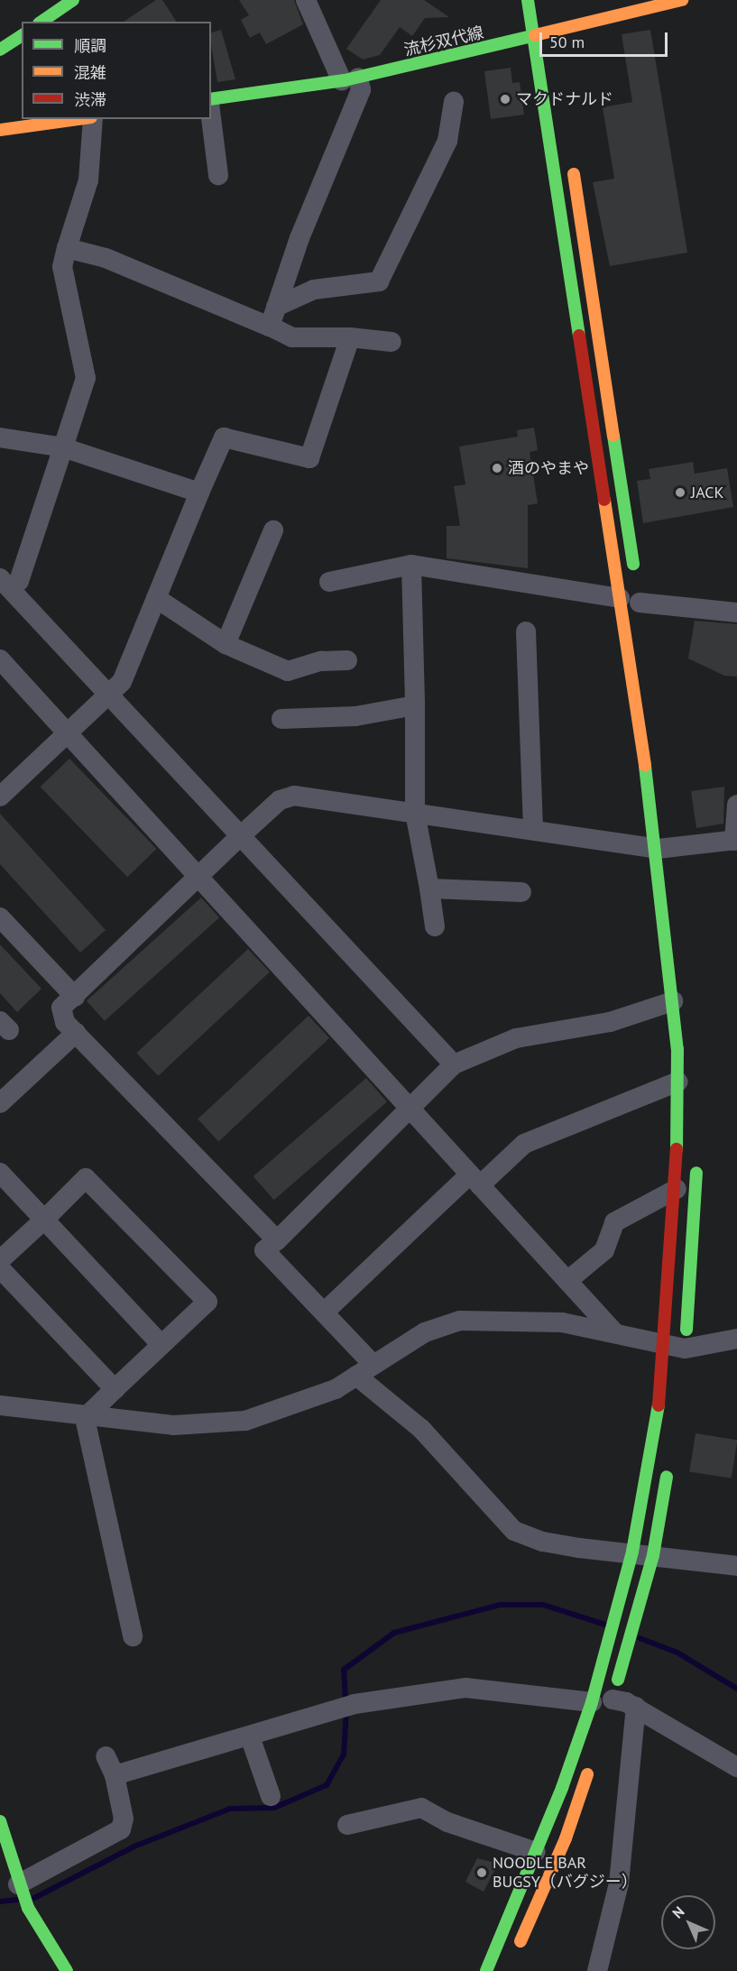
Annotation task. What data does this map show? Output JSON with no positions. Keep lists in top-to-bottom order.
{
  "streets": {
    "street": ["流杉双代線"]
  },
  "places": [
    "マクドナルド",
    "酒のやまや",
    "JACK",
    "NOODLE BAR BUGSY（バグジー）"
  ],
  "legend": ["順調", "混雑", "渋滞"],
  "scale_bar": "50 m",
  "north": "top left"
}
